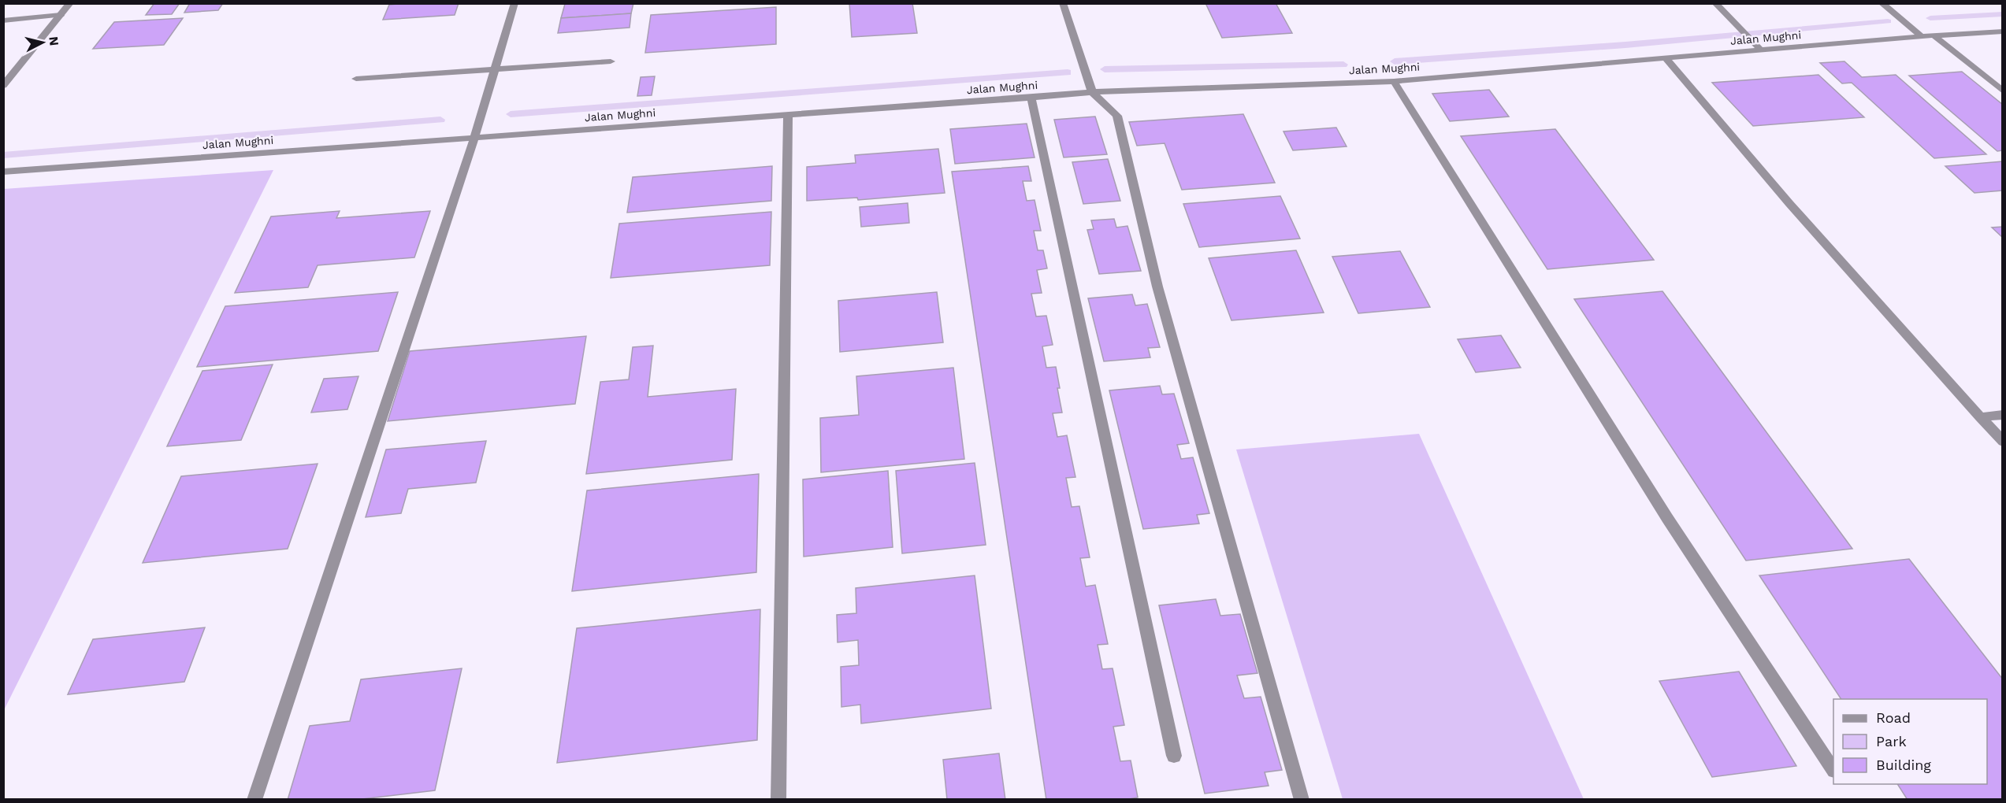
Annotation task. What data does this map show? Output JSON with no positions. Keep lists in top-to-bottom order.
{
  "streets": {
    "street": ["Jalan Mughni"]
  },
  "legend": ["Road", "Park", "Building"],
  "north": "right"
}
